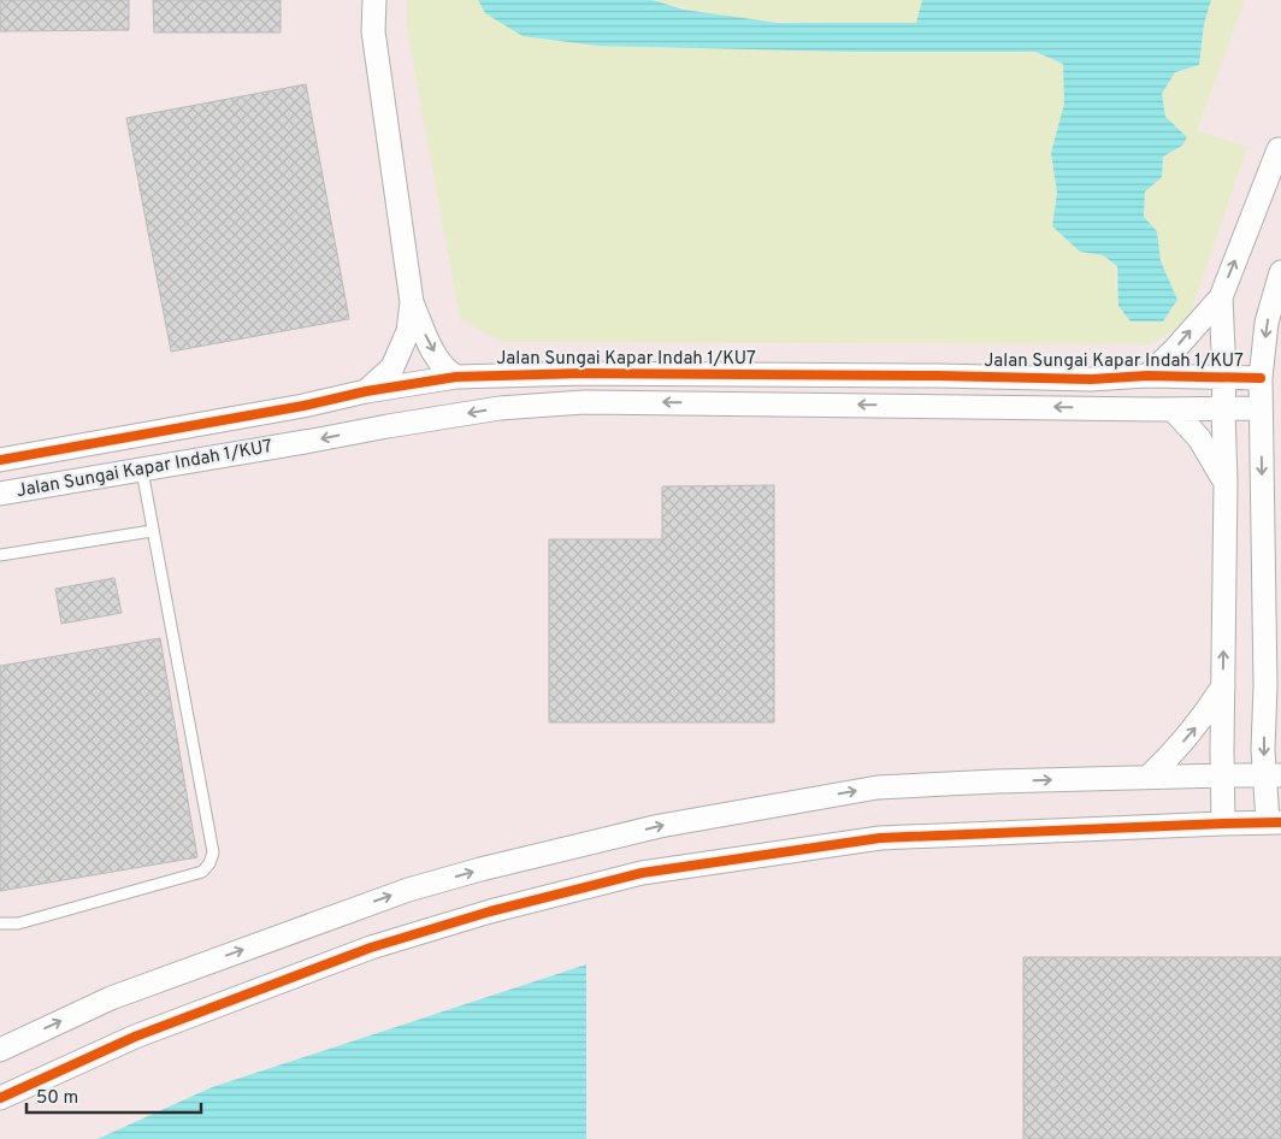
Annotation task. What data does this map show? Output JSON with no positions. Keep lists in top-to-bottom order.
{
  "streets": {
    "street": ["Jalan Sungai Kapar Indah 1/KU7"]
  },
  "scale_bar": "50 m"
}
